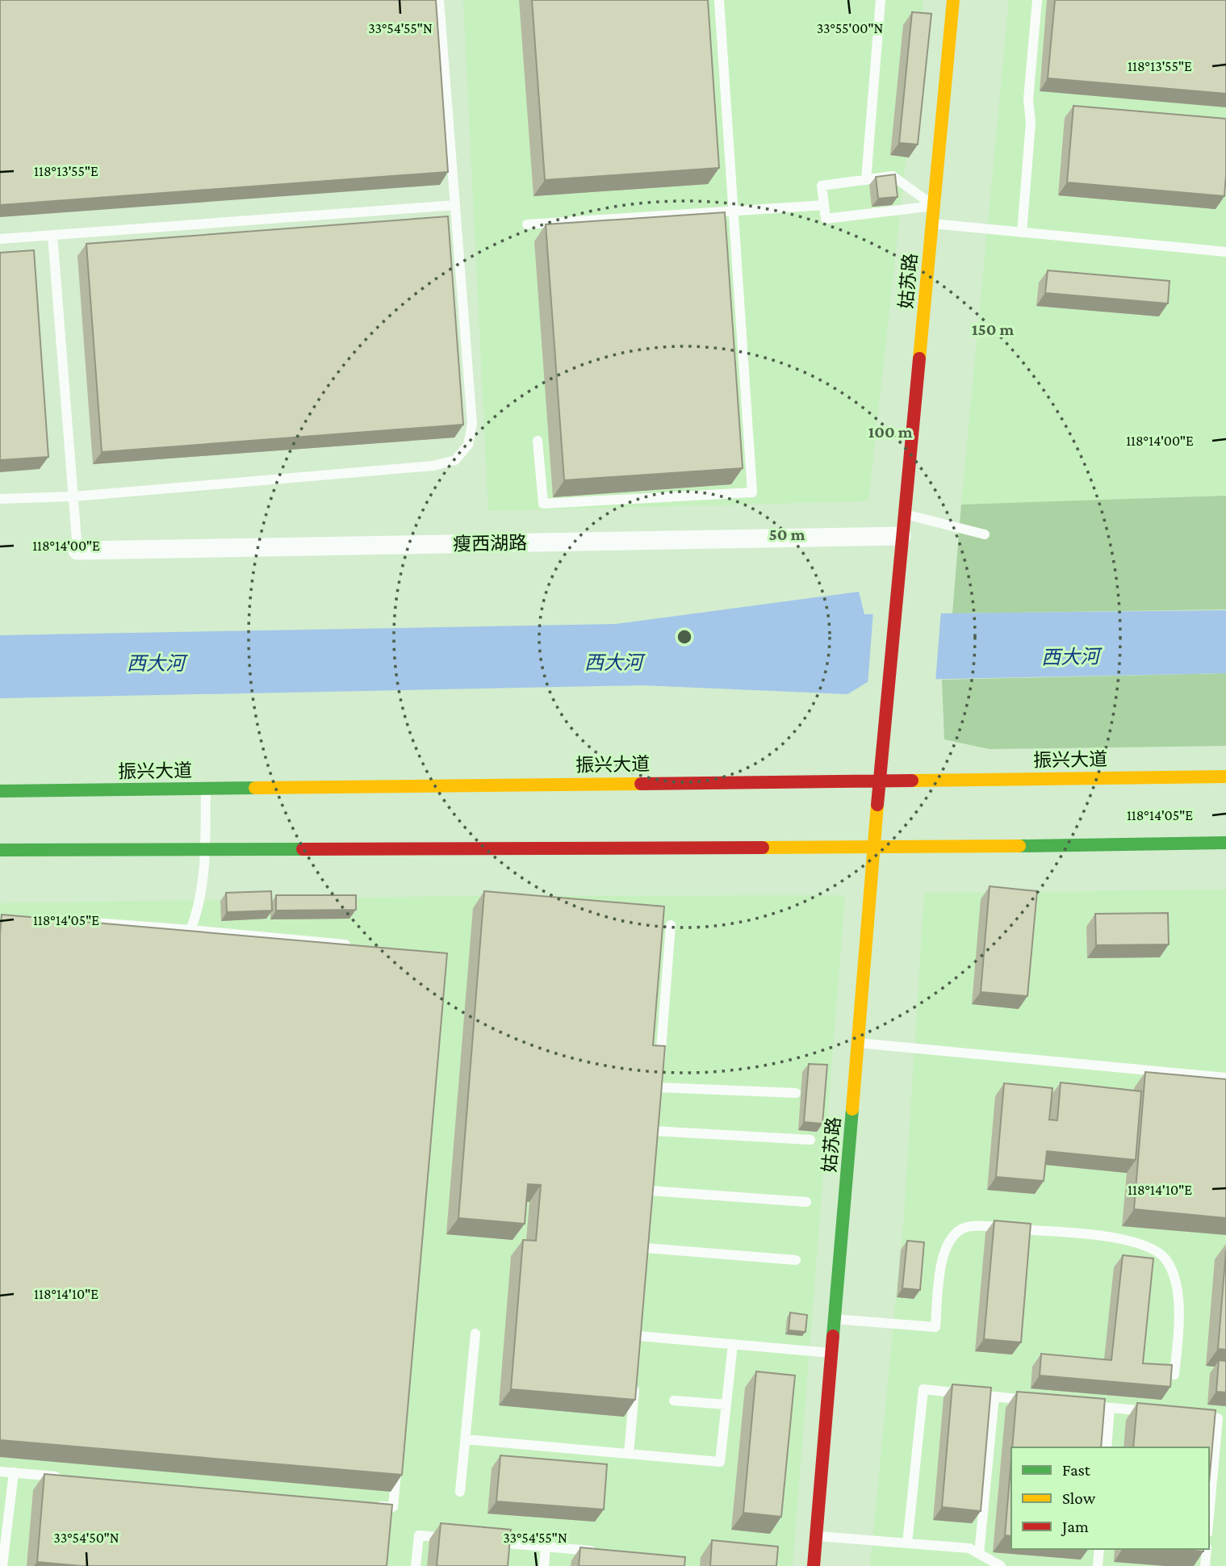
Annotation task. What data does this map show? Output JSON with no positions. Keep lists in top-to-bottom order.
{
  "streets": {
    "main road": ["姑苏路", "振兴大道"],
    "street": ["瘦西湖路"]
  },
  "crossings": [
    ["姑苏路", "瘦西湖路"],
    ["姑苏路", "振兴大道"]
  ],
  "water": ["西大河"],
  "legend": ["Fast", "Slow", "Jam"],
  "coordinates": [
    "33°54'55\"N",
    "33°55'00\"N",
    "118°13'55\"E",
    "118°14'00\"E",
    "118°14'05\"E",
    "118°14'10\"E",
    "33°54'50\"N"
  ],
  "rings": ["150 m", "100 m", "50 m"]
}
